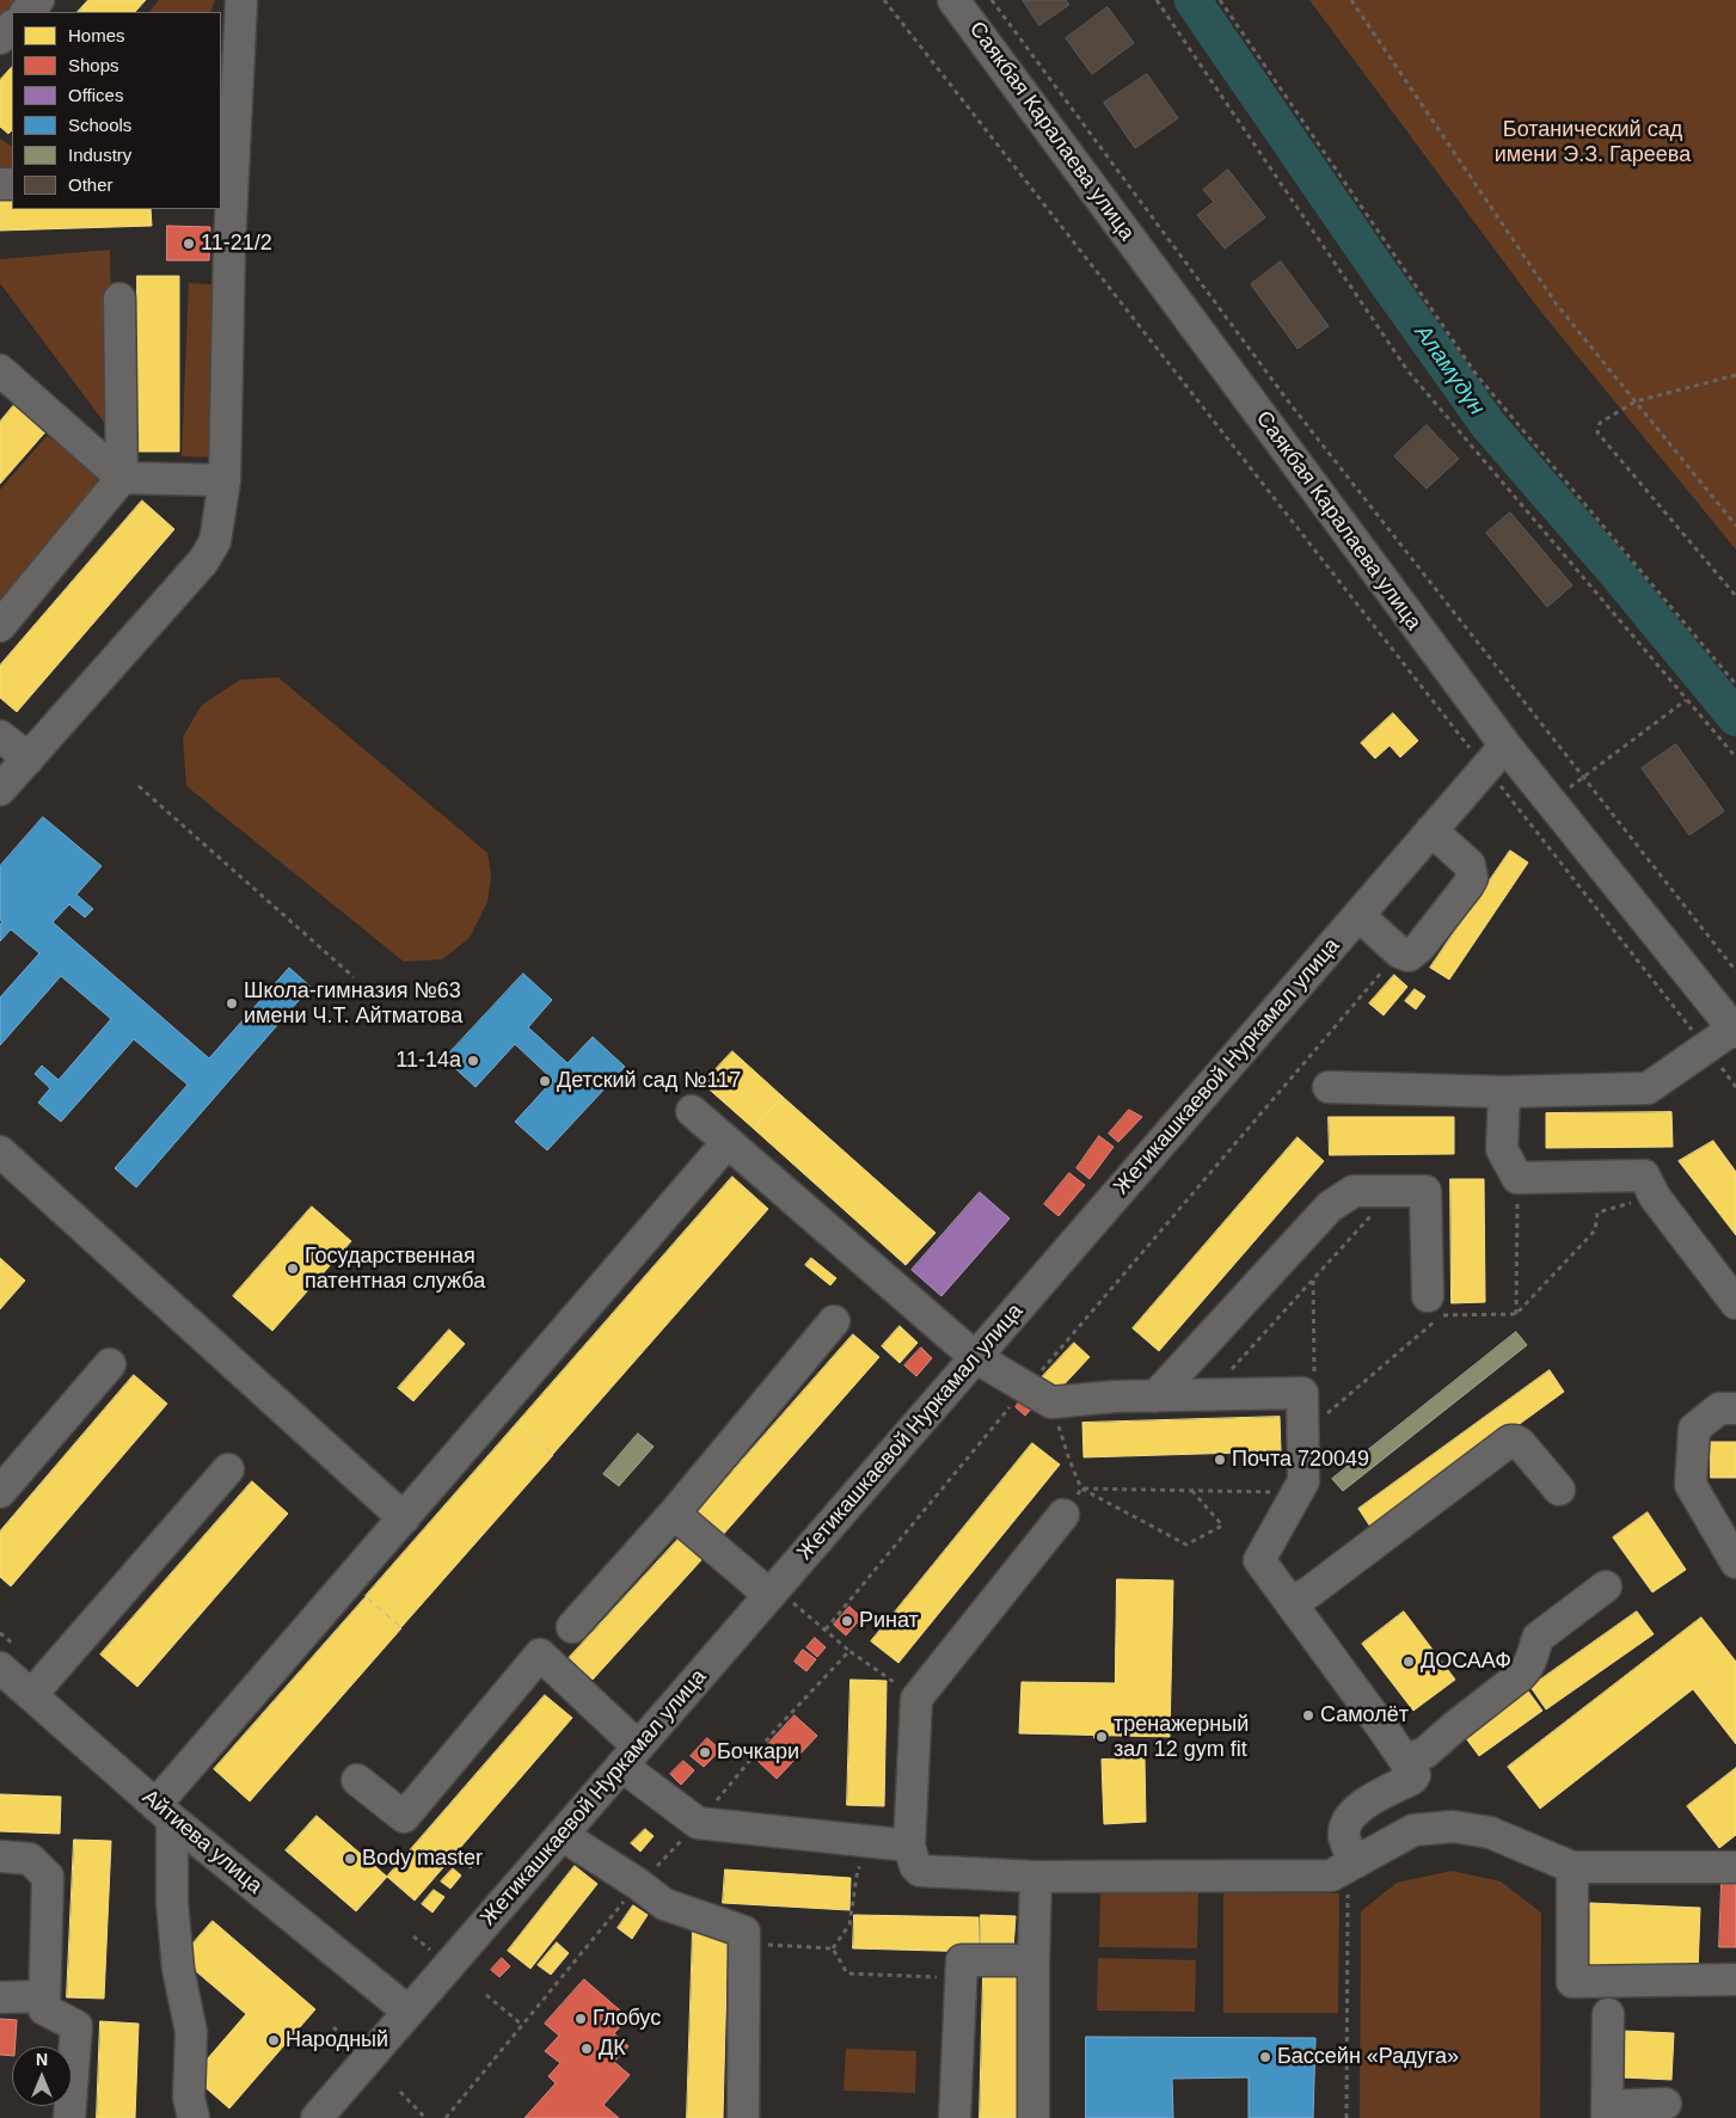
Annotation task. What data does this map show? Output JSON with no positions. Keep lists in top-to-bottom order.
{
  "streets": {
    "street": ["Саякбая Каралаева улица", "Жетикашкаевой Нуркамал улица", "Айтиева улица"]
  },
  "crossings": [
    ["Саякбая Каралаева улица", "Жетикашкаевой Нуркамал улица"],
    ["Жетикашкаевой Нуркамал улица", "Айтиева улица"]
  ],
  "water": ["Аламүдүн"],
  "parks": ["Ботанический сад имени Э.З. Гареева"],
  "places": [
    "11-21/2",
    "Школа-гимназия №63 имени Ч.Т. Айтматова",
    "11-14а",
    "Детский сад №117",
    "Государственная патентная служба",
    "Почта 720049",
    "Ринат",
    "ДОСААФ",
    "Самолёт",
    "тренажерный зал 12 gym fit",
    "Бочкари",
    "Body master",
    "Глобус",
    "Народный",
    "ДК",
    "Бассейн «Радуга»"
  ],
  "legend": [
    "Homes",
    "Shops",
    "Offices",
    "Schools",
    "Industry",
    "Other"
  ],
  "north": "top"
}
